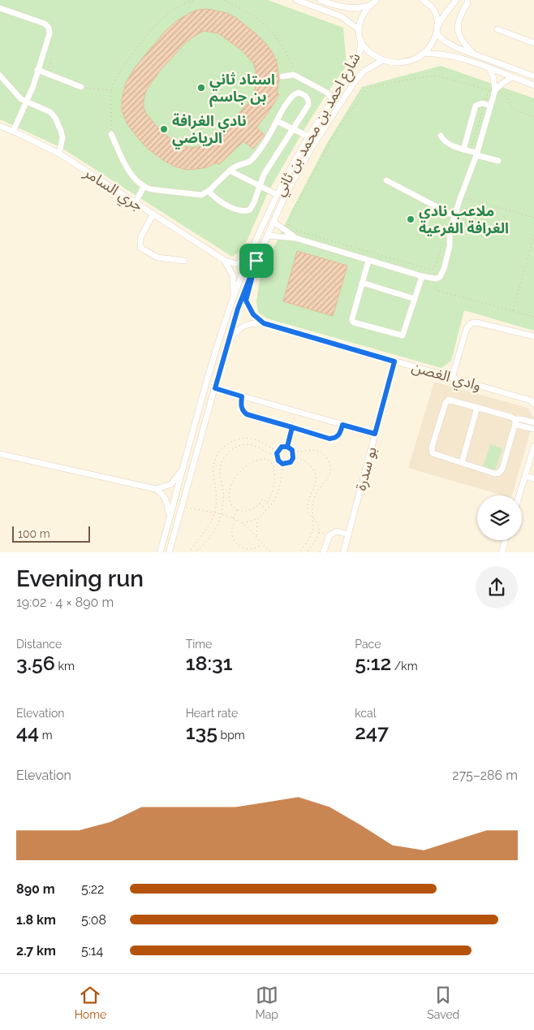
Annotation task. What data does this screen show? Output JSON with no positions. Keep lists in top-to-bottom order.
{
  "streets": {
    "street": [
      "شارع احمد بن محمد بن ثاني",
      "جري السامر",
      "وادي الغصن",
      "بو سدرة"
    ]
  },
  "crossings": [
    ["شارع احمد بن محمد بن ثاني", "جري السامر"],
    ["شارع احمد بن محمد بن ثاني", "وادي الغصن"],
    ["وادي الغصن", "بو سدرة"]
  ],
  "places": ["استاد ثاني بن جاسم", "نادي الغرافة الرياضي", "ملاعب نادي الغرافة الفرعية"],
  "scale_bar": "100 m",
  "page": {
    "scale": "100 m",
    "heading": ["Evening run", "19:02 · 4 × 890 m"],
    "stats": [
      ["Distance", "3.56 km"],
      ["Time", "18:31"],
      ["Pace", "5:12 /km"],
      ["Elevation", "44 m"],
      ["Heart rate", "135 bpm"],
      ["kcal", "247"]
    ],
    "chart": ["Elevation", "275–286 m"],
    "list": [
      {
        "name": "890 m",
        "note": "5:22"
      },
      {
        "name": "1.8 km",
        "note": "5:08"
      },
      {
        "name": "2.7 km",
        "note": "5:14"
      }
    ],
    "tabs": ["Home", "Map", "Saved"]
  }
}
